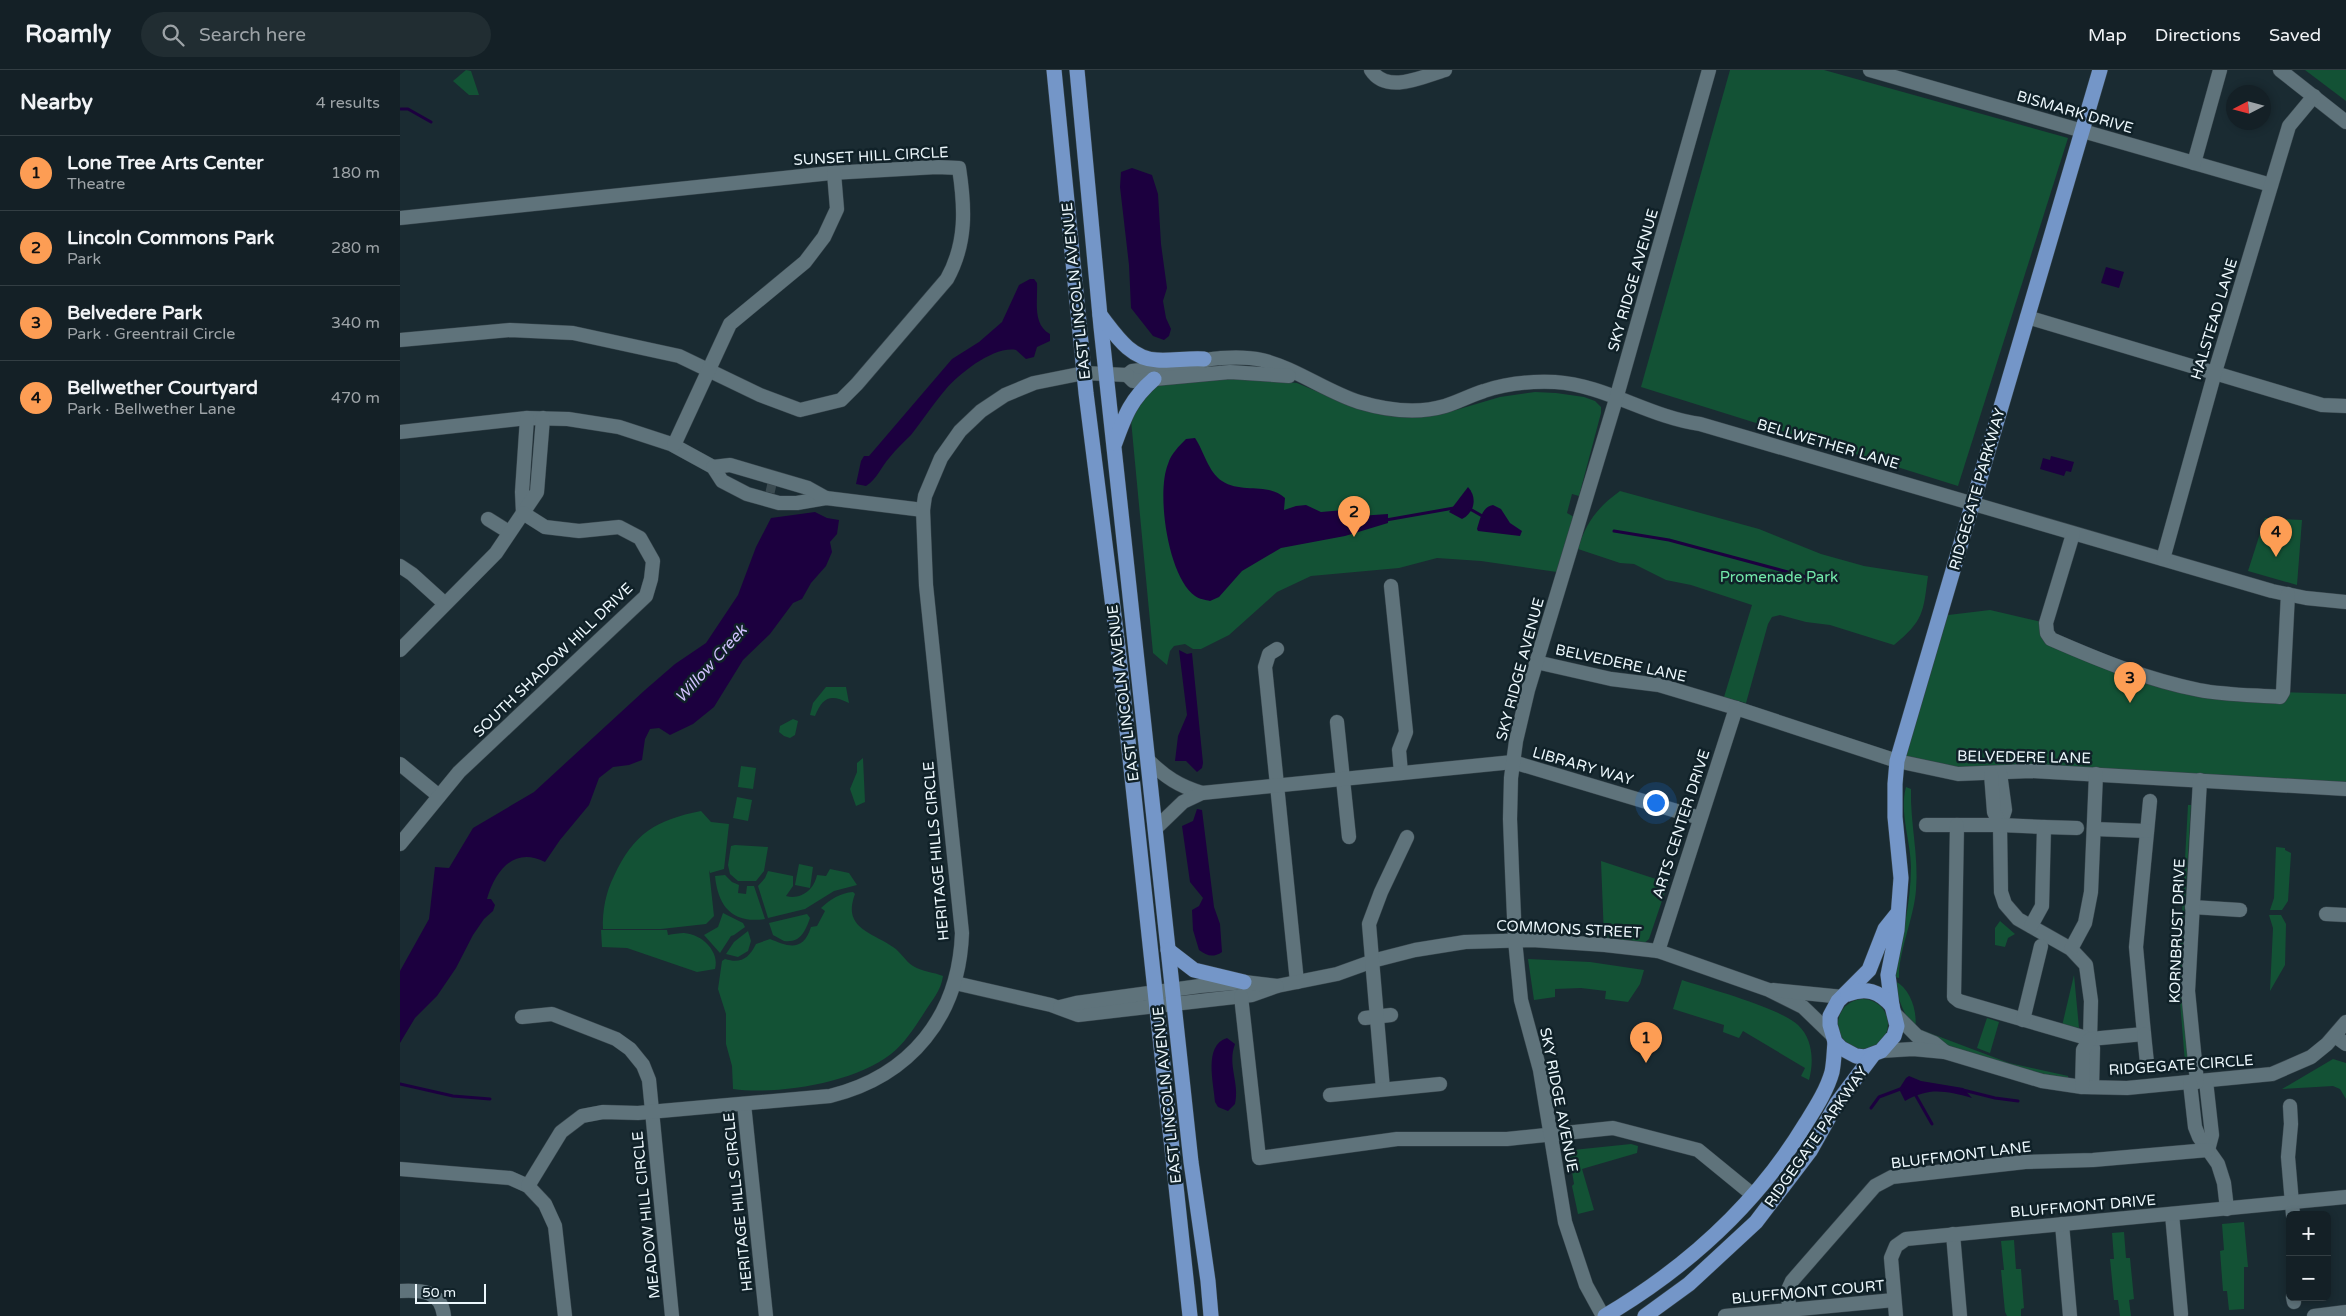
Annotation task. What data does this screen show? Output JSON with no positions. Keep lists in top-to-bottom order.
{
  "streets": {
    "main road": ["EAST LINCOLN AVENUE", "RIDGEGATE PARKWAY"],
    "street": [
      "BISMARK DRIVE",
      "SUNSET HILL CIRCLE",
      "SKY RIDGE AVENUE",
      "HALSTEAD LANE",
      "BELLWETHER LANE",
      "SOUTH SHADOW HILL DRIVE",
      "BELVEDERE LANE",
      "LIBRARY WAY",
      "ARTS CENTER DRIVE",
      "HERITAGE HILLS CIRCLE",
      "COMMONS STREET",
      "KORNBRUST DRIVE",
      "RIDGEGATE CIRCLE",
      "BLUFFMONT LANE",
      "BLUFFMONT DRIVE",
      "MEADOW HILL CIRCLE",
      "BLUFFMONT COURT"
    ]
  },
  "crossings": [
    ["BISMARK DRIVE", "HALSTEAD LANE"],
    ["BISMARK DRIVE", "RIDGEGATE PARKWAY"],
    ["SKY RIDGE AVENUE", "BELLWETHER LANE"],
    ["SKY RIDGE AVENUE", "RIDGEGATE PARKWAY"],
    ["SKY RIDGE AVENUE", "BELVEDERE LANE"],
    ["SKY RIDGE AVENUE", "LIBRARY WAY"],
    ["SKY RIDGE AVENUE", "COMMONS STREET"],
    ["EAST LINCOLN AVENUE", "HERITAGE HILLS CIRCLE"],
    ["EAST LINCOLN AVENUE", "COMMONS STREET"],
    ["HALSTEAD LANE", "BELLWETHER LANE"],
    ["BELLWETHER LANE", "RIDGEGATE PARKWAY"],
    ["BELLWETHER LANE", "HERITAGE HILLS CIRCLE"],
    ["RIDGEGATE PARKWAY", "BELVEDERE LANE"],
    ["RIDGEGATE PARKWAY", "COMMONS STREET"],
    ["RIDGEGATE PARKWAY", "RIDGEGATE CIRCLE"],
    ["BELVEDERE LANE", "ARTS CENTER DRIVE"],
    ["BELVEDERE LANE", "KORNBRUST DRIVE"],
    ["LIBRARY WAY", "ARTS CENTER DRIVE"],
    ["ARTS CENTER DRIVE", "COMMONS STREET"],
    ["HERITAGE HILLS CIRCLE", "COMMONS STREET"],
    ["COMMONS STREET", "RIDGEGATE CIRCLE"],
    ["KORNBRUST DRIVE", "RIDGEGATE CIRCLE"],
    ["KORNBRUST DRIVE", "BLUFFMONT LANE"],
    ["BLUFFMONT LANE", "BLUFFMONT COURT"],
    ["BLUFFMONT DRIVE", "BLUFFMONT COURT"]
  ],
  "water": ["Willow Creek"],
  "parks": ["Promenade Park"],
  "scale_bar": "50 m",
  "north": "left",
  "page": {
    "header": "Roamly",
    "search": "Search here",
    "nav": ["Map", "Directions", "Saved"],
    "heading": ["Nearby", "4 results"],
    "list": [
      {
        "mark": "1",
        "name": "Lone Tree Arts Center",
        "note": "Theatre",
        "value": "180 m"
      },
      {
        "mark": "2",
        "name": "Lincoln Commons Park",
        "note": "Park",
        "value": "280 m"
      },
      {
        "mark": "3",
        "name": "Belvedere Park",
        "note": "Park · Greentrail Circle",
        "value": "340 m"
      },
      {
        "mark": "4",
        "name": "Bellwether Courtyard",
        "note": "Park · Bellwether Lane",
        "value": "470 m"
      }
    ],
    "pins": [
      "2",
      "4",
      "3",
      "1"
    ],
    "map_buttons": ["+", "−"],
    "scale": "50 m"
  }
}
